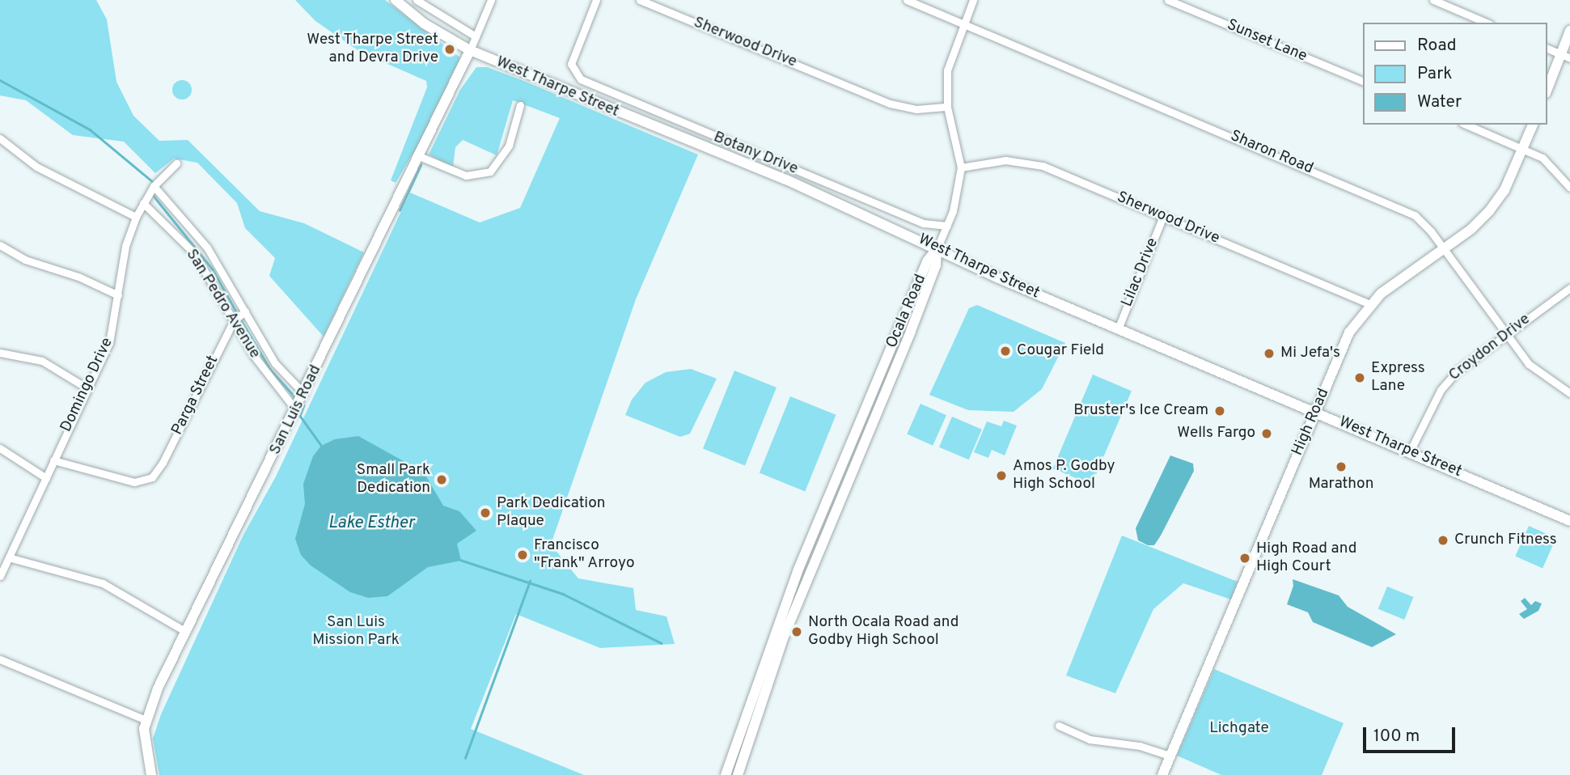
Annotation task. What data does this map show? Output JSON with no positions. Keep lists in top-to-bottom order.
{
  "streets": {
    "main road": [
      "West Tharpe Street",
      "Ocala Road",
      "San Luis Road",
      "High Road"
    ],
    "street": [
      "Sunset Lane",
      "Sherwood Drive",
      "Sharon Road",
      "Botany Drive",
      "Lilac Drive",
      "San Pedro Avenue",
      "Croydon Drive",
      "Domingo Drive",
      "Parga Street"
    ]
  },
  "crossings": [
    ["Sherwood Drive", "Lilac Drive"],
    ["Sherwood Drive", "High Road"],
    ["West Tharpe Street", "Lilac Drive"],
    ["West Tharpe Street", "Ocala Road"],
    ["West Tharpe Street", "Croydon Drive"],
    ["West Tharpe Street", "San Luis Road"],
    ["West Tharpe Street", "High Road"],
    ["Sharon Road", "Croydon Drive"],
    ["Sharon Road", "High Road"],
    ["San Pedro Avenue", "Domingo Drive"],
    ["San Pedro Avenue", "Parga Street"],
    ["San Pedro Avenue", "San Luis Road"],
    ["Domingo Drive", "Parga Street"]
  ],
  "water": ["Lake Esther"],
  "parks": ["San Luis Mission Park", "Lichgate"],
  "places": [
    "West Tharpe Street and Devra Drive",
    "Cougar Field",
    "Mi Jefa's",
    "Express Lane",
    "Bruster's Ice Cream",
    "Wells Fargo",
    "Marathon",
    "Amos P. Godby High School",
    "Small Park Dedication",
    "Park Dedication Plaque",
    "Crunch Fitness",
    "Francisco \"Frank\" Arroyo",
    "High Road and High Court",
    "North Ocala Road and Godby High School"
  ],
  "legend": ["Road", "Park", "Water"],
  "scale_bar": "100 m"
}
